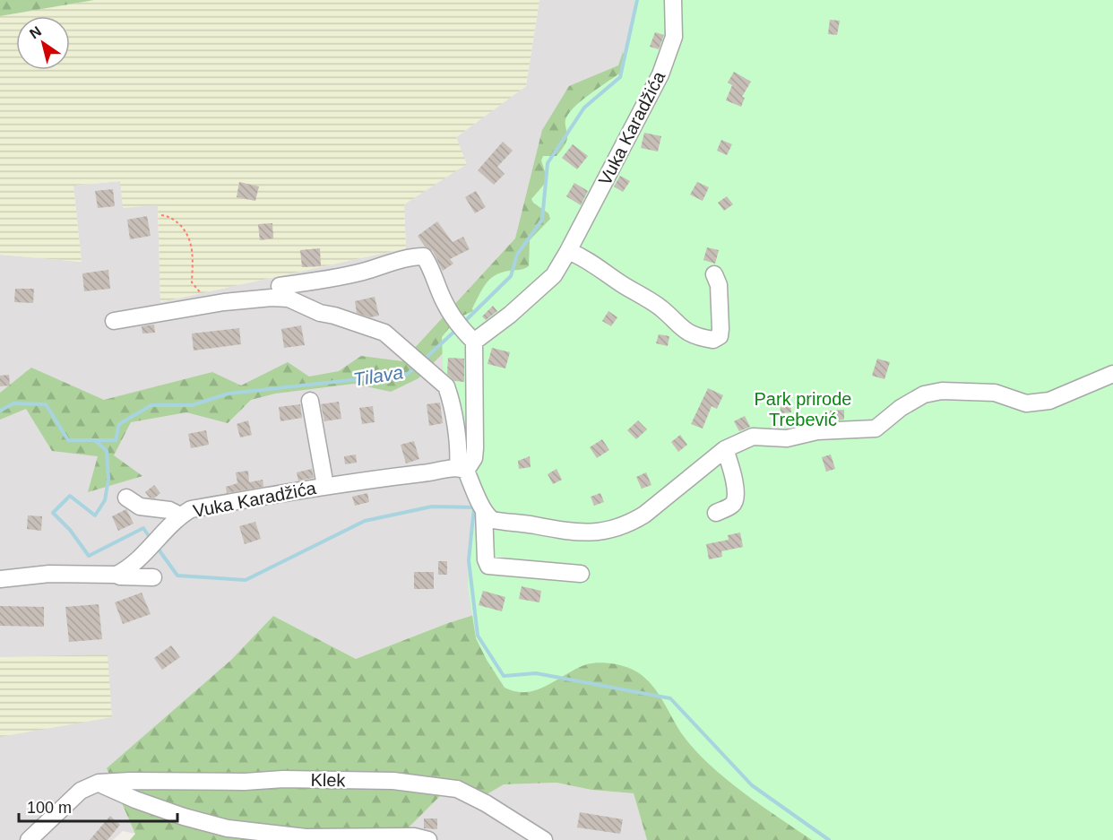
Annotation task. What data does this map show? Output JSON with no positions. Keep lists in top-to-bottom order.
{
  "streets": {
    "street": ["Vuka Karadžića", "Klek"]
  },
  "water": ["Tilava"],
  "parks": ["Park prirode Trebević"],
  "scale_bar": "100 m",
  "north": "top left"
}
